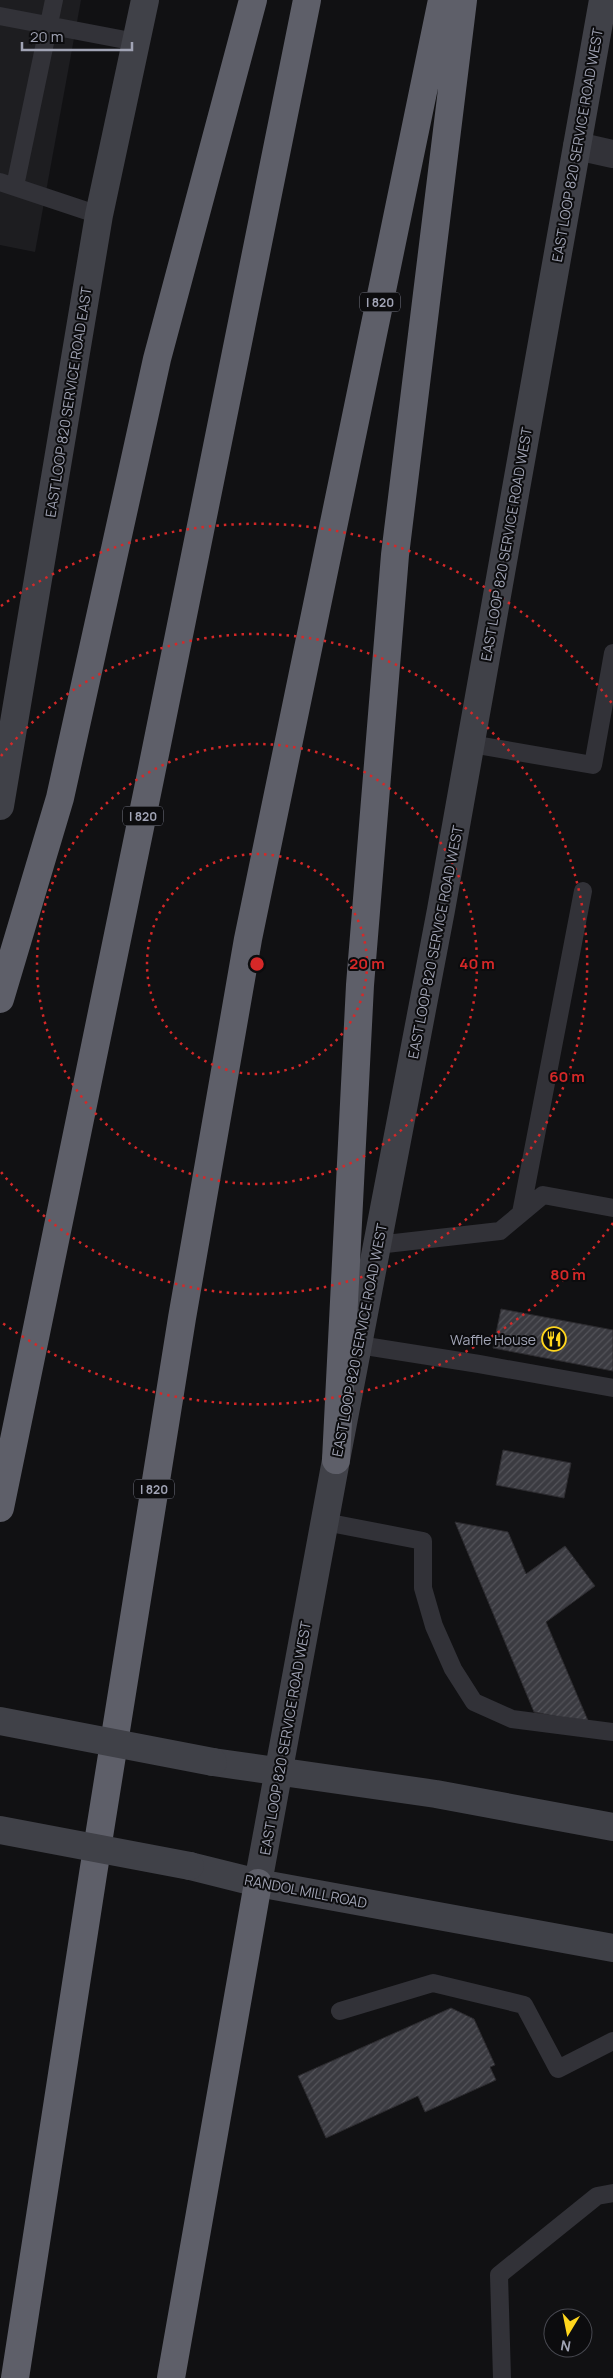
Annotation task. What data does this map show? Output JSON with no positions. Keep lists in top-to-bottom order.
{
  "streets": {
    "highway": ["I 820"],
    "main road": ["EAST LOOP 820 SERVICE ROAD WEST", "EAST LOOP 820 SERVICE ROAD EAST", "RANDOL MILL ROAD"]
  },
  "crossings": [
    ["EAST LOOP 820 SERVICE ROAD WEST", "RANDOL MILL ROAD"]
  ],
  "places": {
    "restaurant": ["Waffle House"]
  },
  "scale_bar": "20 m",
  "north": "bottom",
  "rings": [
    "20 m",
    "40 m",
    "60 m",
    "80 m"
  ]
}
